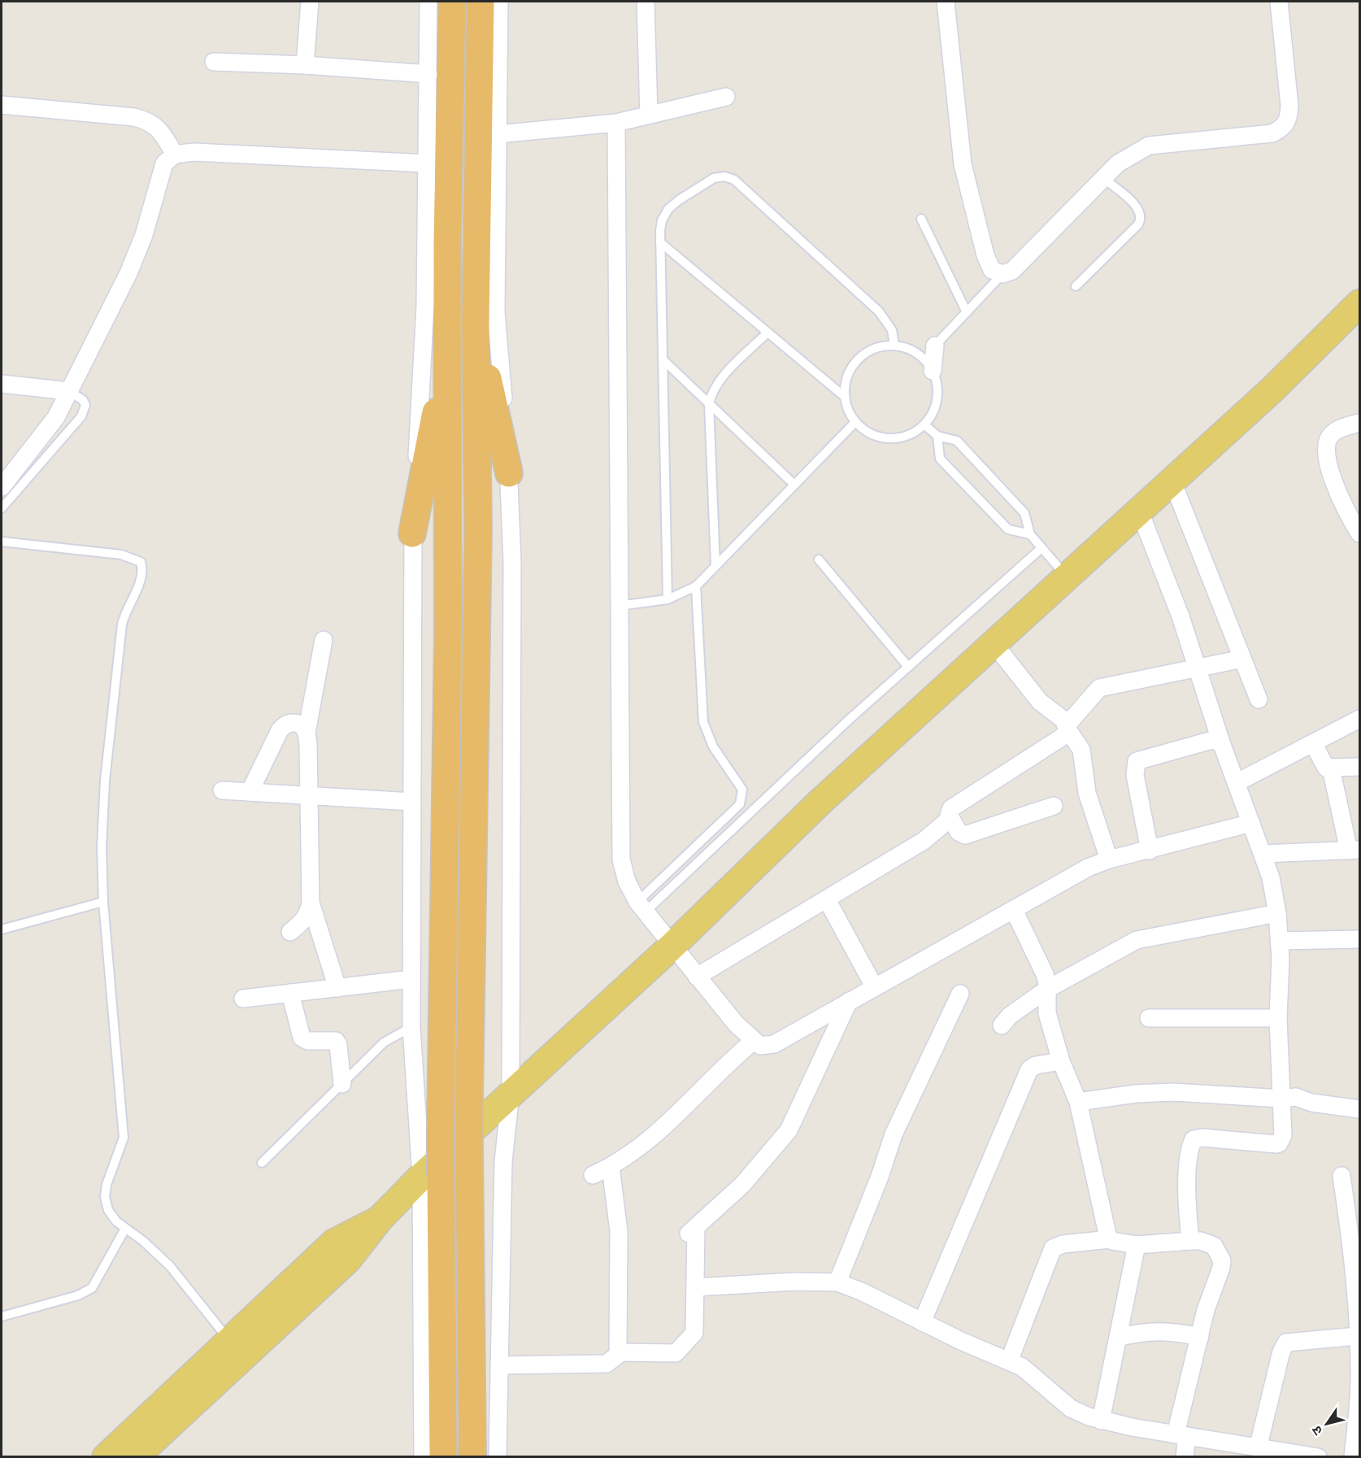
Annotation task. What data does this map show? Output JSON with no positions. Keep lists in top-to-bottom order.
{
  "north": "bottom left"
}
